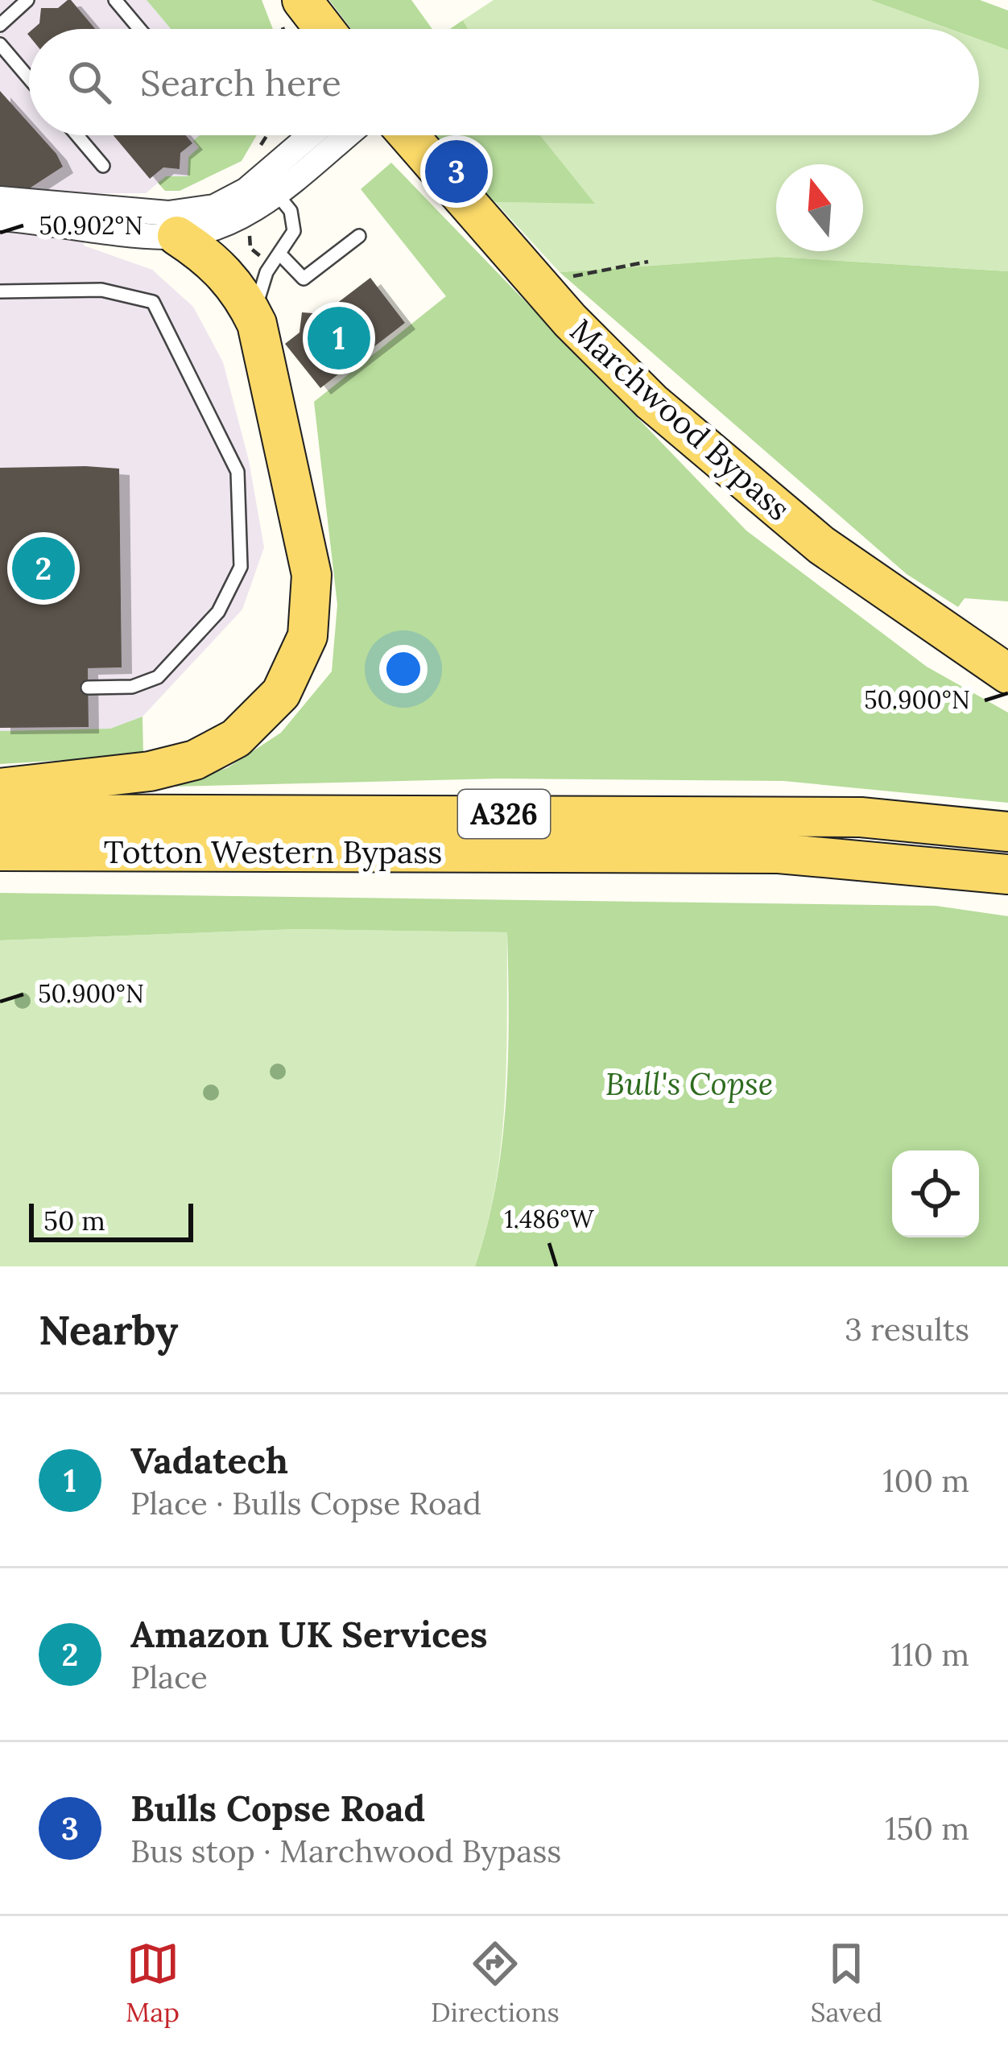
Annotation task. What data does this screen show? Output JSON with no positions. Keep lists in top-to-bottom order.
{
  "streets": {
    "main road": ["Marchwood Bypass", "A326", "Totton Western Bypass"]
  },
  "parks": ["Bull's Copse"],
  "scale_bar": "50 m",
  "north": "top",
  "page": {
    "search": "Search here",
    "pins": ["3", "1", "2"],
    "scale": "50 m",
    "heading": ["Nearby", "3 results"],
    "list": [
      {
        "mark": "1",
        "name": "Vadatech",
        "note": "Place · Bulls Copse Road",
        "value": "100 m"
      },
      {
        "mark": "2",
        "name": "Amazon UK Services",
        "note": "Place",
        "value": "110 m"
      },
      {
        "mark": "3",
        "name": "Bulls Copse Road",
        "note": "Bus stop · Marchwood Bypass",
        "value": "150 m"
      }
    ],
    "nav": ["Map", "Directions", "Saved"]
  },
  "coordinates": ["50.902°N", "50.900°N", "1.486°W"]
}
